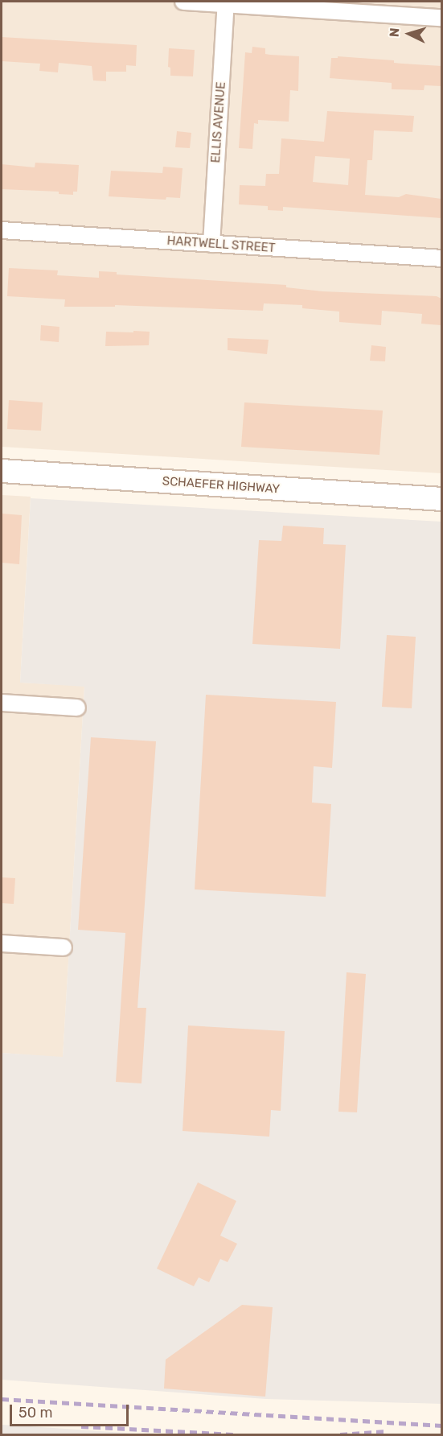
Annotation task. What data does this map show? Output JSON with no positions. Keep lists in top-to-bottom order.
{
  "streets": {
    "main road": ["SCHAEFER HIGHWAY"],
    "street": ["ELLIS AVENUE", "HARTWELL STREET"]
  },
  "crossings": [
    ["ELLIS AVENUE", "HARTWELL STREET"]
  ],
  "scale_bar": "50 m",
  "north": "left"
}
